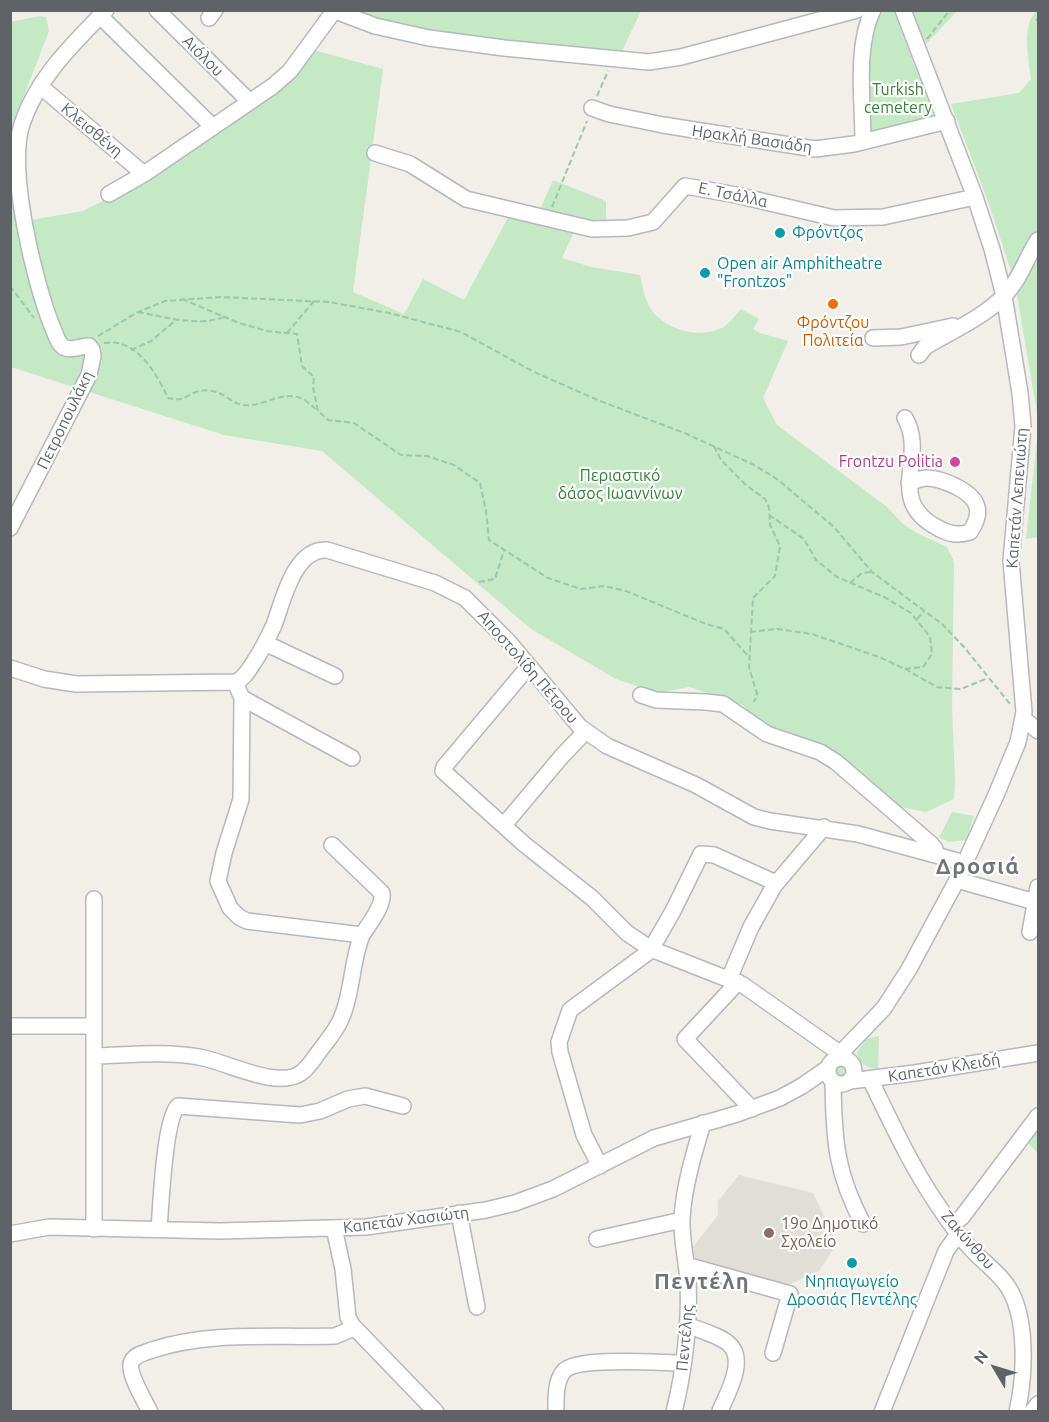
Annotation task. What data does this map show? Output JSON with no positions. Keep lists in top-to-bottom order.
{
  "streets": {
    "street": [
      "Αιόλου",
      "Κλεισθένη",
      "Ηρακλή Βασιάδη",
      "Ε. Τσάλλα",
      "Πετροπουλάκη",
      "Καπετάν Λεπενιώτη",
      "Αποστολίδη Πέτρου",
      "Καπετάν Κλειδή",
      "Καπετάν Χασιώτη",
      "Ζακύνθου",
      "Πεντέλης"
    ]
  },
  "crossings": [
    ["Κλεισθένη", "Πετροπουλάκη"],
    ["Ηρακλή Βασιάδη", "Καπετάν Λεπενιώτη"],
    ["Ε. Τσάλλα", "Καπετάν Λεπενιώτη"],
    ["Καπετάν Λεπενιώτη", "Αποστολίδη Πέτρου"],
    ["Καπετάν Λεπενιώτη", "Καπετάν Κλειδή"],
    ["Καπετάν Λεπενιώτη", "Καπετάν Χασιώτη"],
    ["Καπετάν Κλειδή", "Καπετάν Χασιώτη"],
    ["Καπετάν Κλειδή", "Ζακύνθου"],
    ["Καπετάν Χασιώτη", "Πεντέλης"]
  ],
  "districts": ["Δροσιά", "Πεντέλη"],
  "parks": ["Turkish cemetery", "Περιαστικό δάσος Ιωαννίνων"],
  "places": [
    "Φρόντζος",
    "Open air Amphitheatre \"Frontzos\"",
    "Φρόντζου Πολιτεία",
    "Frontzu Politia",
    "19ο Δημοτικό Σχολείο",
    "Νηπιαγωγείο Δροσιάς Πεντέλης"
  ],
  "north": "top left"
}
